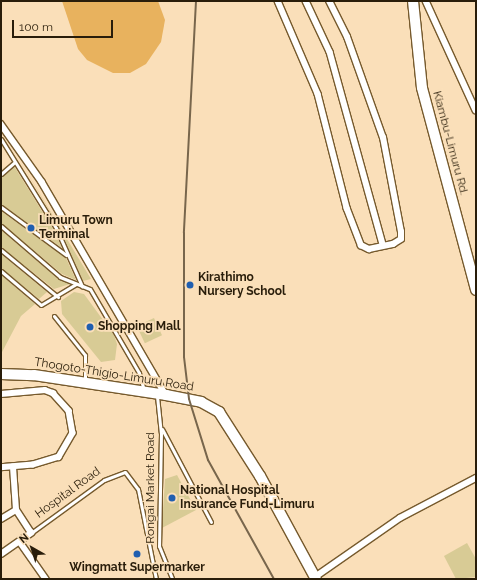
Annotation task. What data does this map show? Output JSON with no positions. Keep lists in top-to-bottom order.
{
  "streets": {
    "highway": ["Kiambu-Limuru Rd.", "Thogoto-Thigio-Limuru Road"],
    "street": ["Hospital Road"],
    "lane": ["Rongai Market Road"]
  },
  "crossings": [
    ["Thogoto-Thigio-Limuru Road", "Rongai Market Road"],
    ["Rongai Market Road", "Hospital Road"]
  ],
  "places": [
    "Limuru Town Terminal",
    "Kirathimo Nursery School",
    "Shopping Mall",
    "National Hospital Insurance Fund-Limuru",
    "Wingmatt Supermarker"
  ],
  "scale_bar": "100 m",
  "north": "top left"
}
